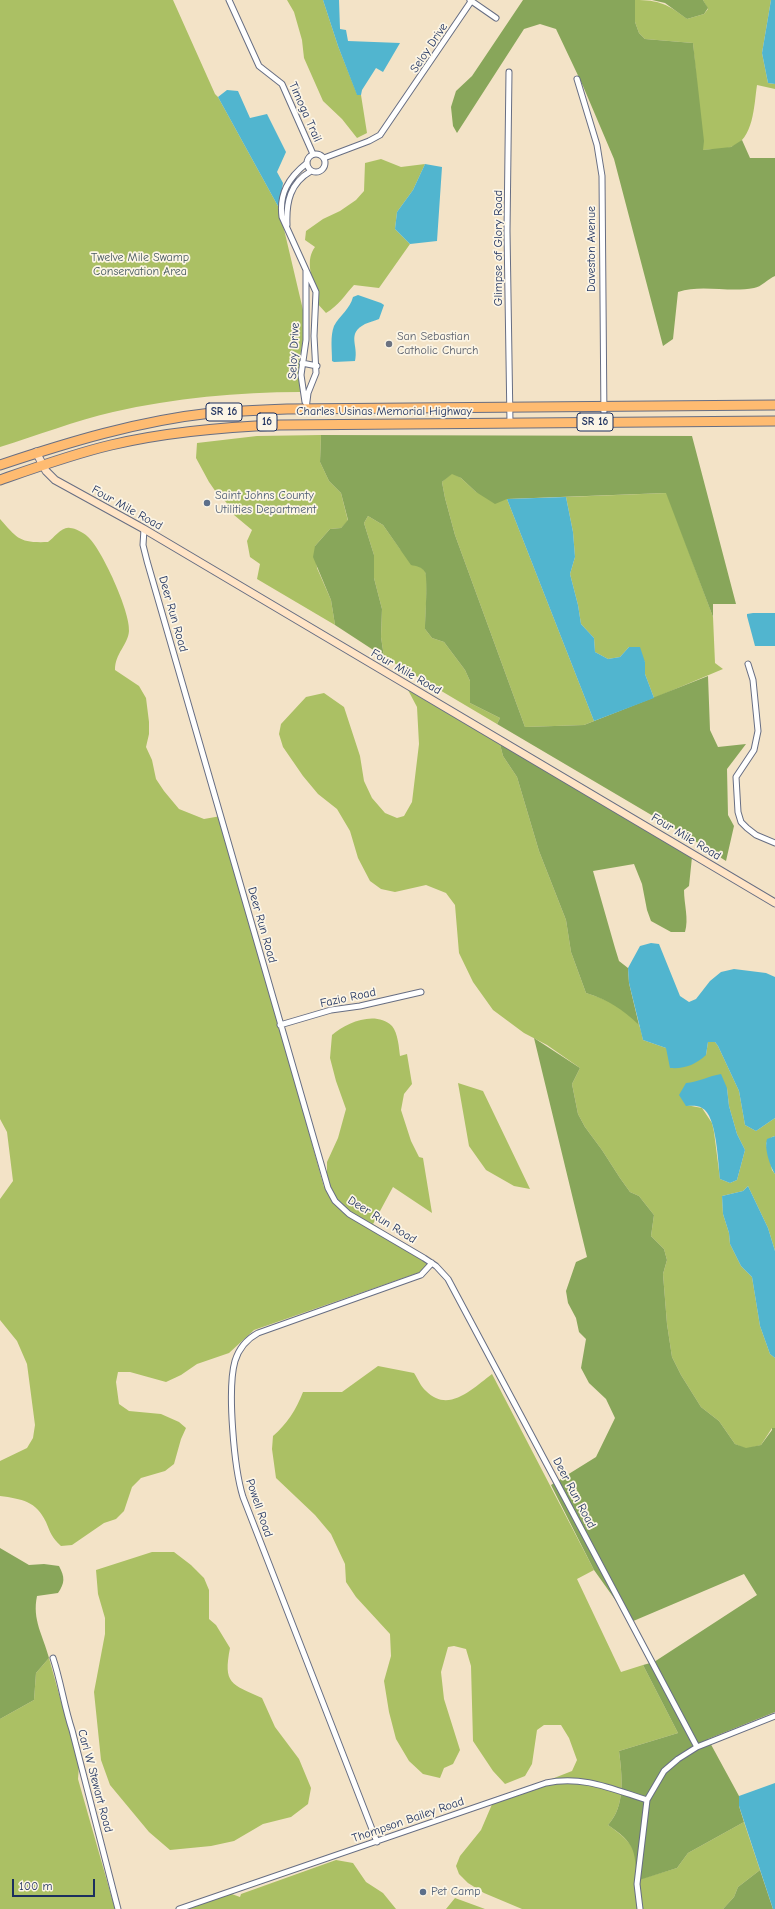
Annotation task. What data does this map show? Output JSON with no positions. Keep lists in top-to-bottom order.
{
  "streets": {
    "highway": ["SR 16", "Charles Usinas Memorial Highway", "16"],
    "main road": ["Four Mile Road"],
    "street": [
      "Seloy Drive",
      "Timoga Trail",
      "Glimpse of Glory Road",
      "Daveston Avenue",
      "Deer Run Road",
      "Fazio Road",
      "Powell Road",
      "Carl W Stewart Road",
      "Thompson Bailey Road"
    ]
  },
  "crossings": [
    ["Seloy Drive", "Timoga Trail"],
    ["Seloy Drive", "Charles Usinas Memorial Highway"],
    ["Seloy Drive", "16"],
    ["Glimpse of Glory Road", "Charles Usinas Memorial Highway"],
    ["Daveston Avenue", "Charles Usinas Memorial Highway"],
    ["Charles Usinas Memorial Highway", "16"],
    ["Charles Usinas Memorial Highway", "Four Mile Road"],
    ["Four Mile Road", "Deer Run Road"],
    ["Deer Run Road", "Fazio Road"],
    ["Deer Run Road", "Powell Road"],
    ["Powell Road", "Thompson Bailey Road"]
  ],
  "parks": ["Twelve Mile Swamp Conservation Area"],
  "places": ["San Sebastian Catholic Church", "Saint Johns County Utilities Department", "Pet Camp"],
  "scale_bar": "100 m"
}
